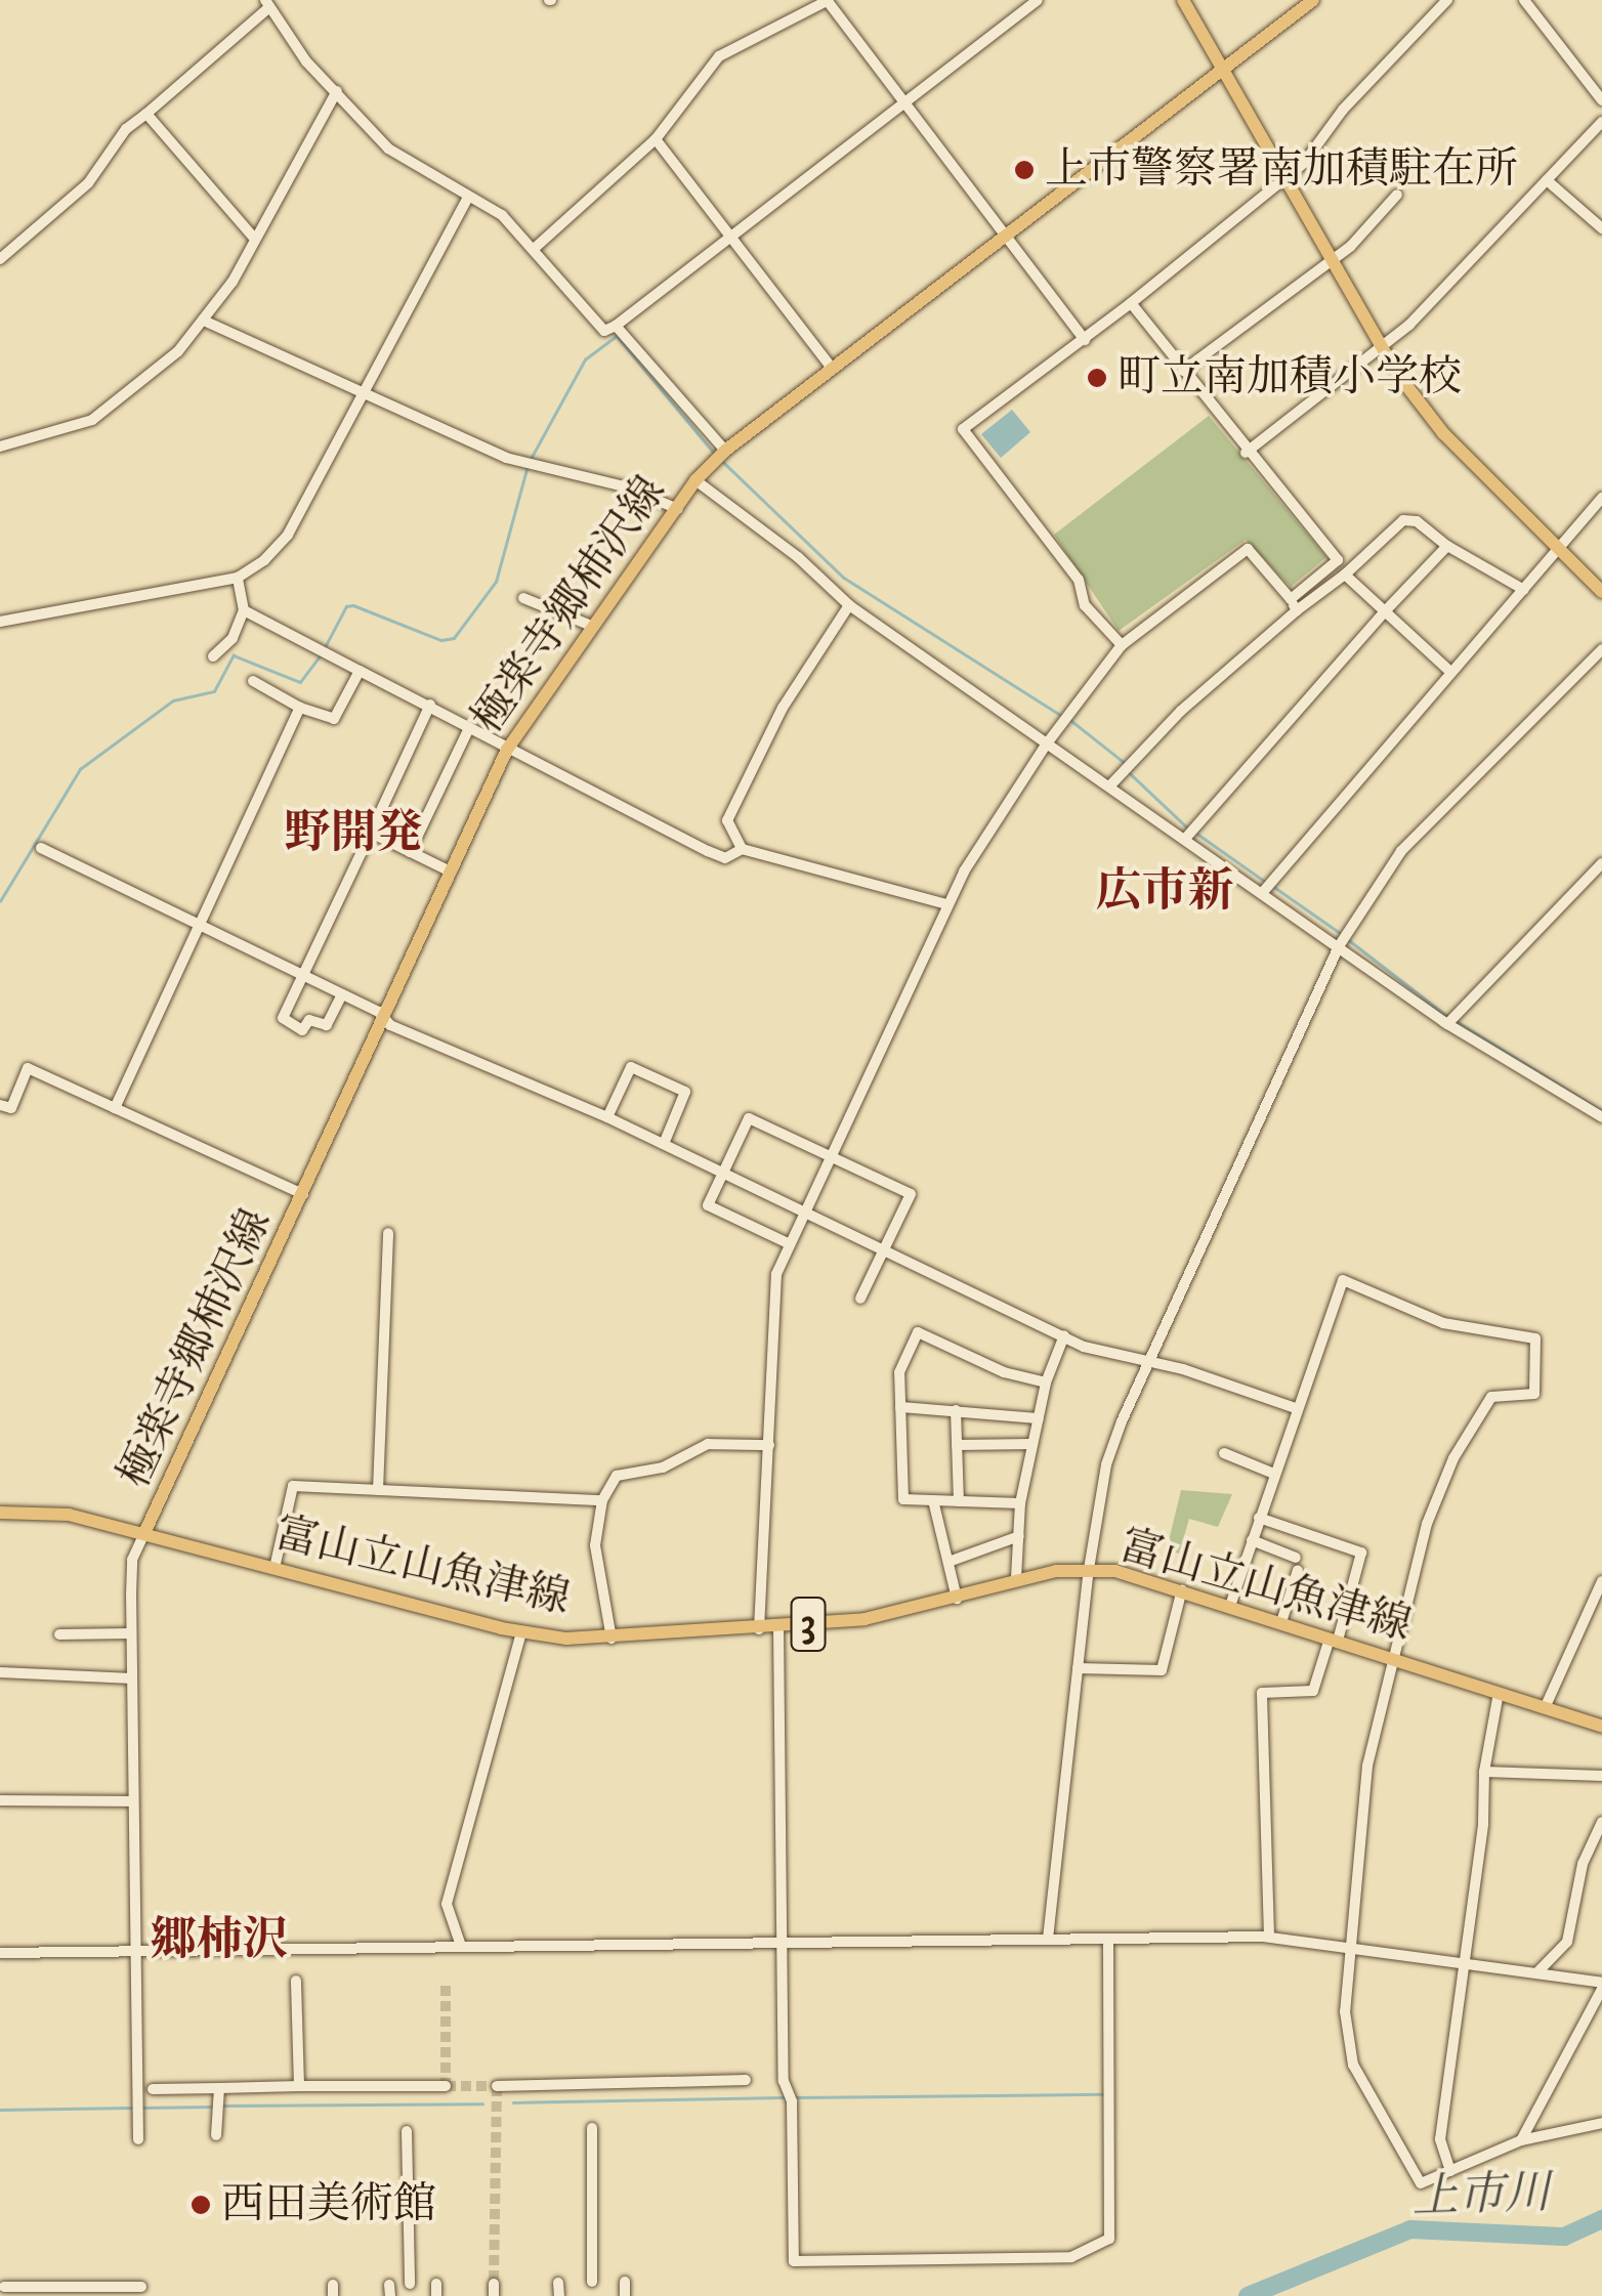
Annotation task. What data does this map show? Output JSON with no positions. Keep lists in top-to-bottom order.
{
  "streets": {
    "main road": ["極楽寺郷柿沢線", "富山立山魚津線", "3"]
  },
  "crossings": [
    ["極楽寺郷柿沢線", "富山立山魚津線"]
  ],
  "districts": ["野開発", "広市新", "郷柿沢"],
  "water": ["上市川"],
  "places": ["上市警察署南加積駐在所", "町立南加積小学校", "西田美術館"]
}
